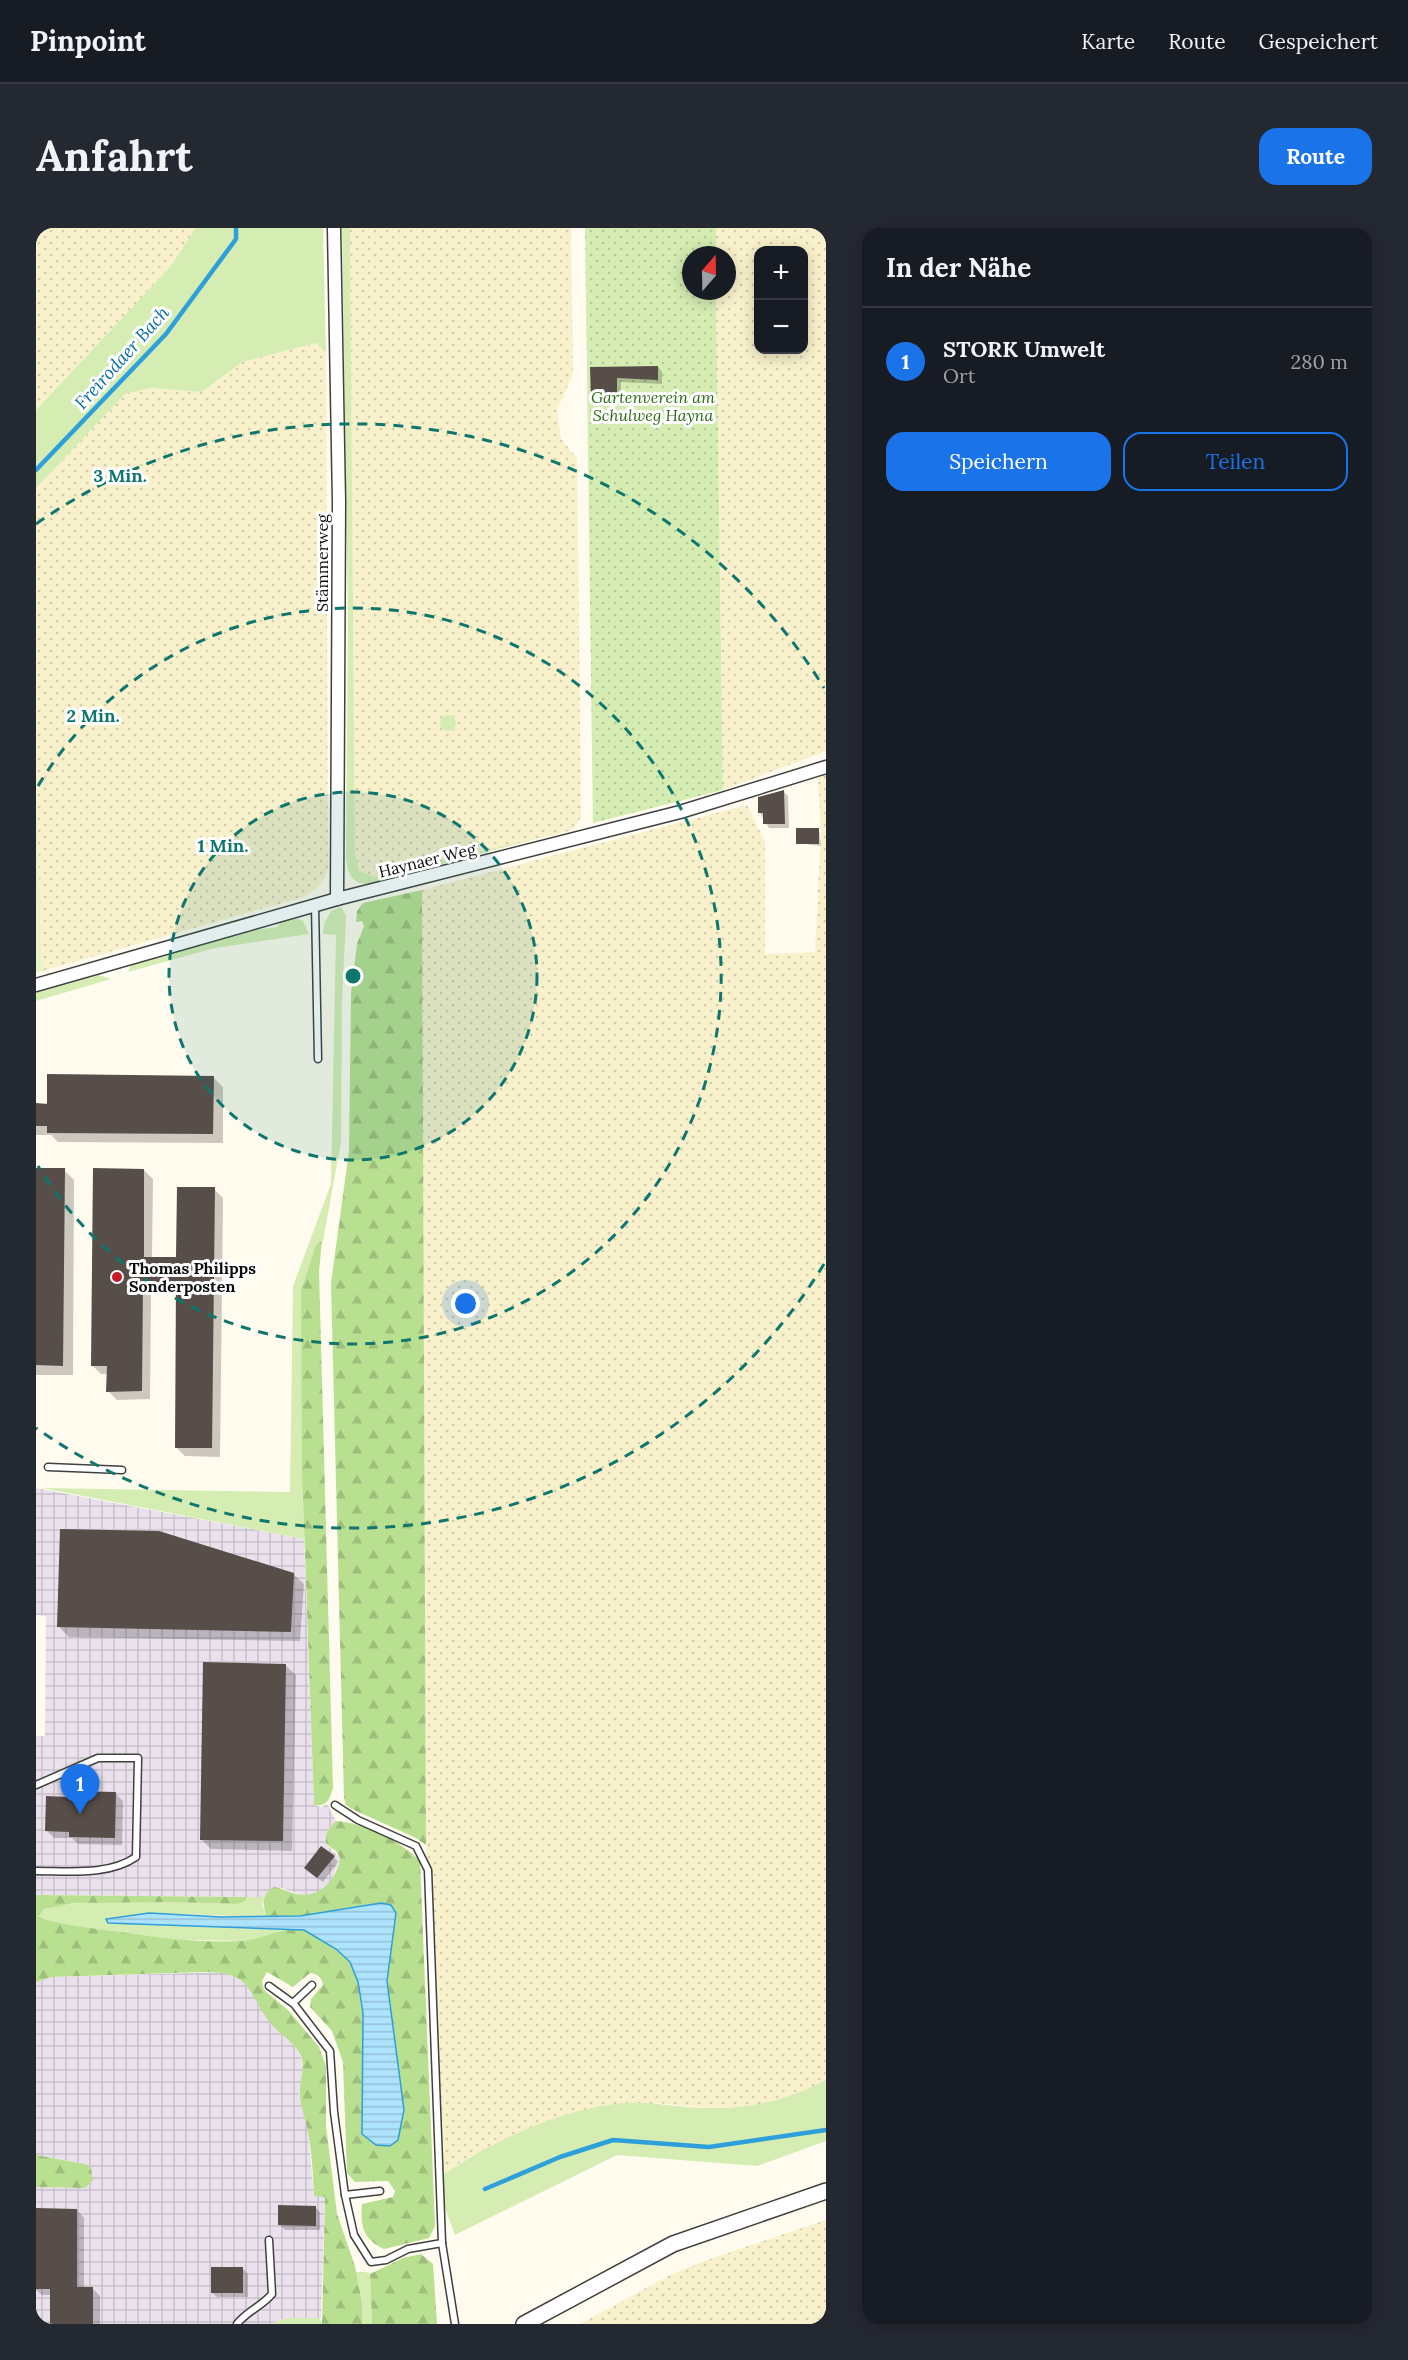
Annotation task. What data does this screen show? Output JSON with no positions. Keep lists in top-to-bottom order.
{
  "streets": {
    "street": ["Stämmerweg", "Haynaer Weg"]
  },
  "crossings": [
    ["Stämmerweg", "Haynaer Weg"]
  ],
  "water": ["Freirodaer Bach"],
  "parks": ["Gartenverein am Schulweg Hayna"],
  "places": ["Thomas Philipps Sonderposten"],
  "north": "top",
  "page": {
    "header": "Pinpoint",
    "nav": ["Karte", "Route", "Gespeichert"],
    "buttons": [
      "Route",
      ["Speichern", "Teilen"]
    ],
    "title": "Anfahrt",
    "heading": "In der Nähe",
    "map_buttons": ["+", "−"],
    "list": [
      {
        "mark": "1",
        "name": "STORK Umwelt",
        "note": "Ort",
        "value": "280 m"
      }
    ],
    "pins": "1"
  },
  "rings": ["3 Min.", "2 Min.", "1 Min."]
}
